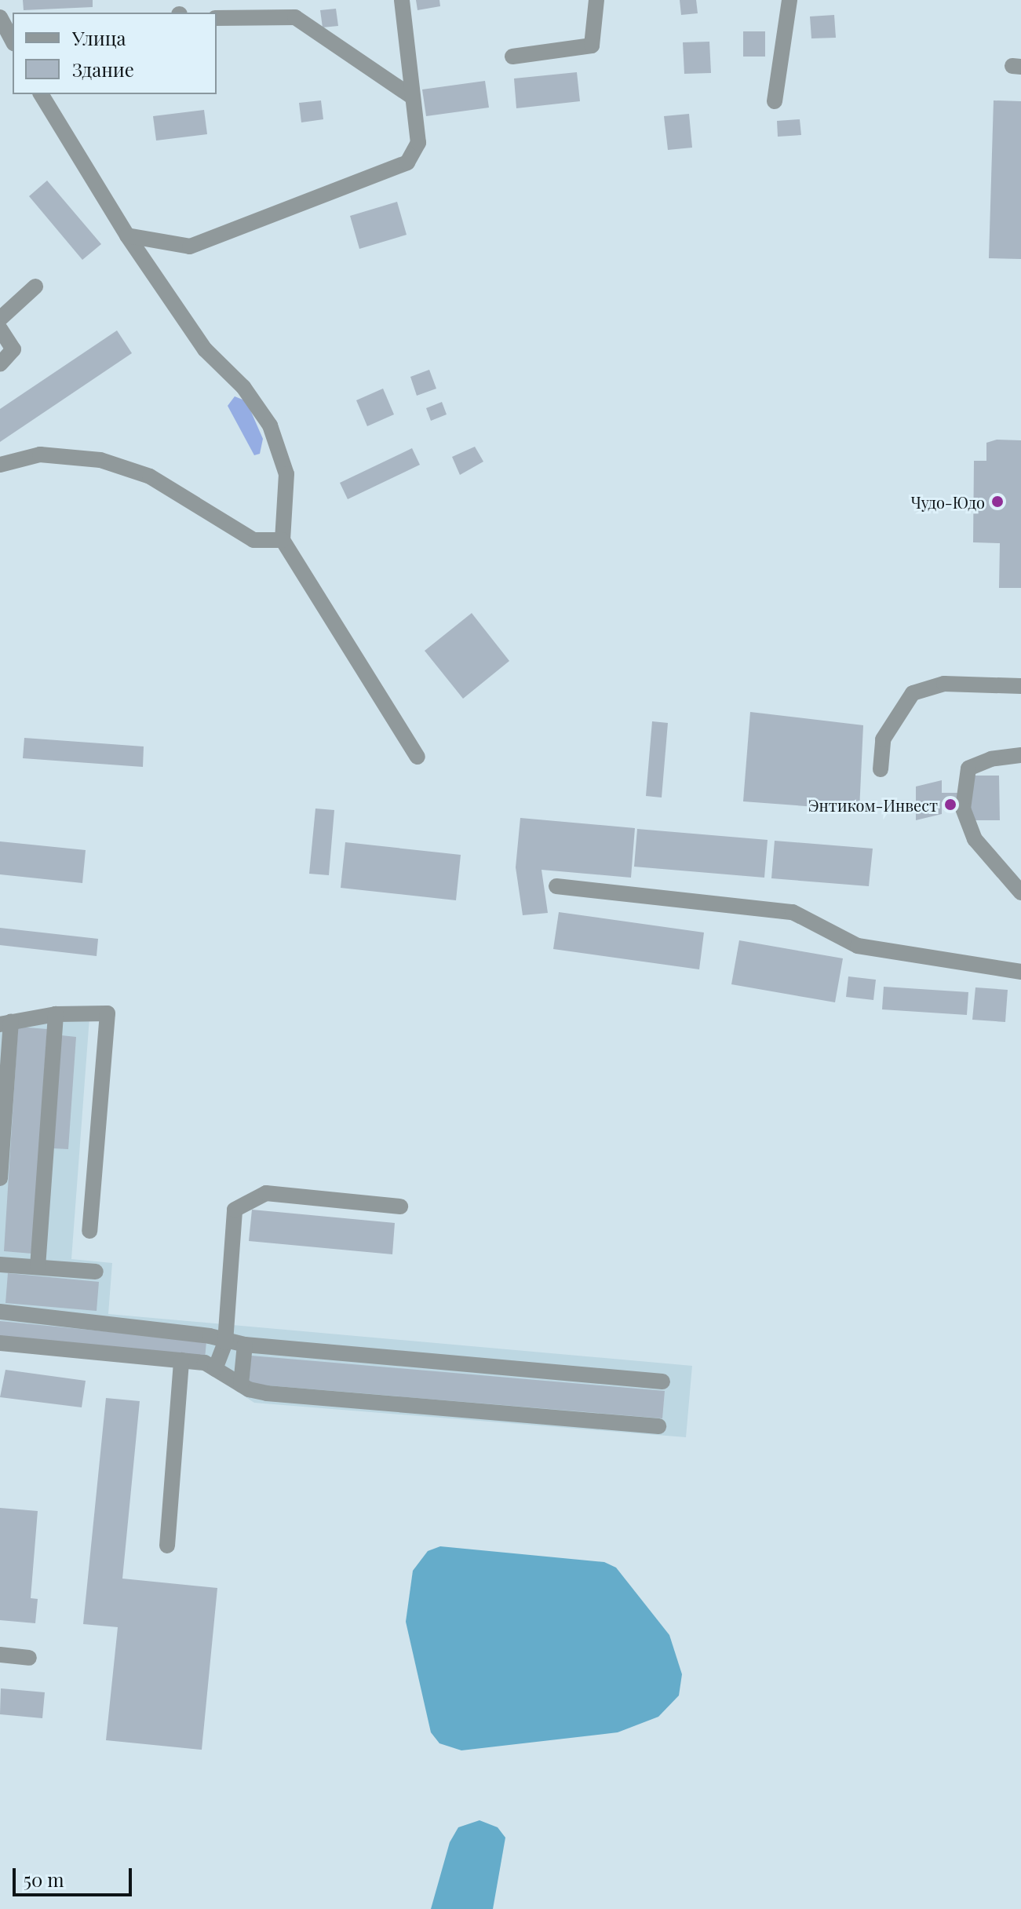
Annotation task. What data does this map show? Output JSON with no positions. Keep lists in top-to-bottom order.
{
  "places": ["Чудо-Юдо", "Энтиком-Инвест"],
  "legend": ["Улица", "Здание"],
  "scale_bar": "50 m"
}
